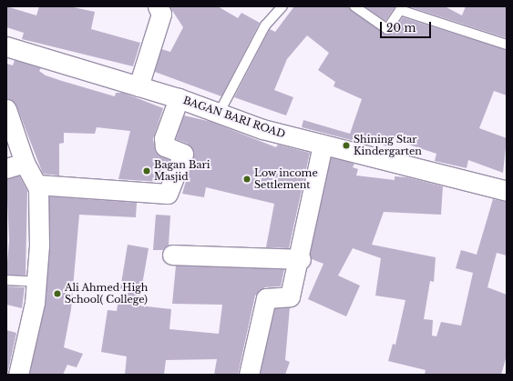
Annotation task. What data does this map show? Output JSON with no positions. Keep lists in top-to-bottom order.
{
  "streets": {
    "street": ["BAGAN BARI ROAD"]
  },
  "places": [
    "Shining Star Kindergarten",
    "Bagan Bari Masjid",
    "Low income Settlement",
    "Ali Ahmed High School( College)"
  ],
  "scale_bar": "20 m"
}
